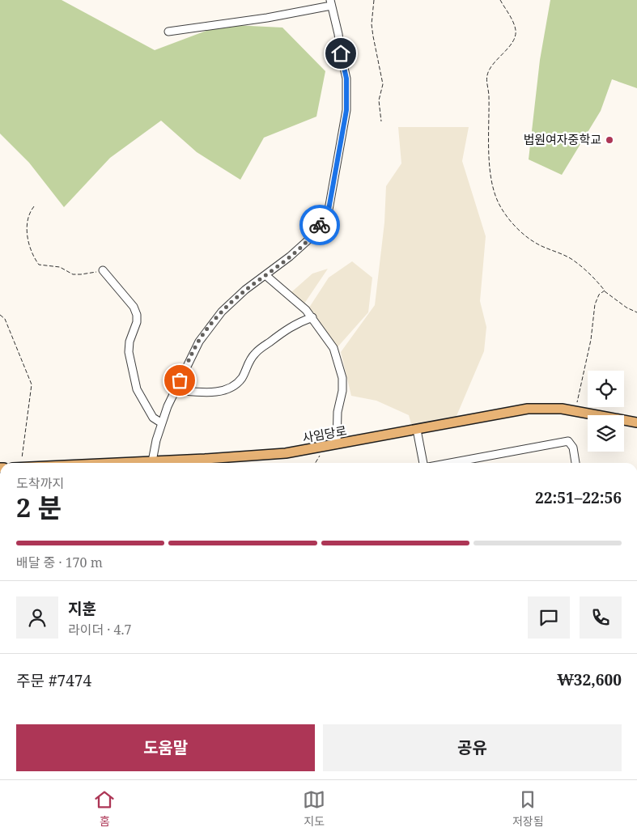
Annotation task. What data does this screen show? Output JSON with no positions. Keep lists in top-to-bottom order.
{
  "streets": {
    "main road": ["사임당로"]
  },
  "places": ["법원여자중학교"],
  "page": {
    "heading": ["2 분", "도착까지", "22:51–22:56"],
    "panel": [
      "지훈",
      "라이더 · 4.7",
      "주문 #7474",
      "₩32,600"
    ],
    "bar": "배달 중 · 170 m",
    "buttons": ["도움말", "공유"],
    "tabs": ["홈", "지도", "저장됨"]
  }
}
